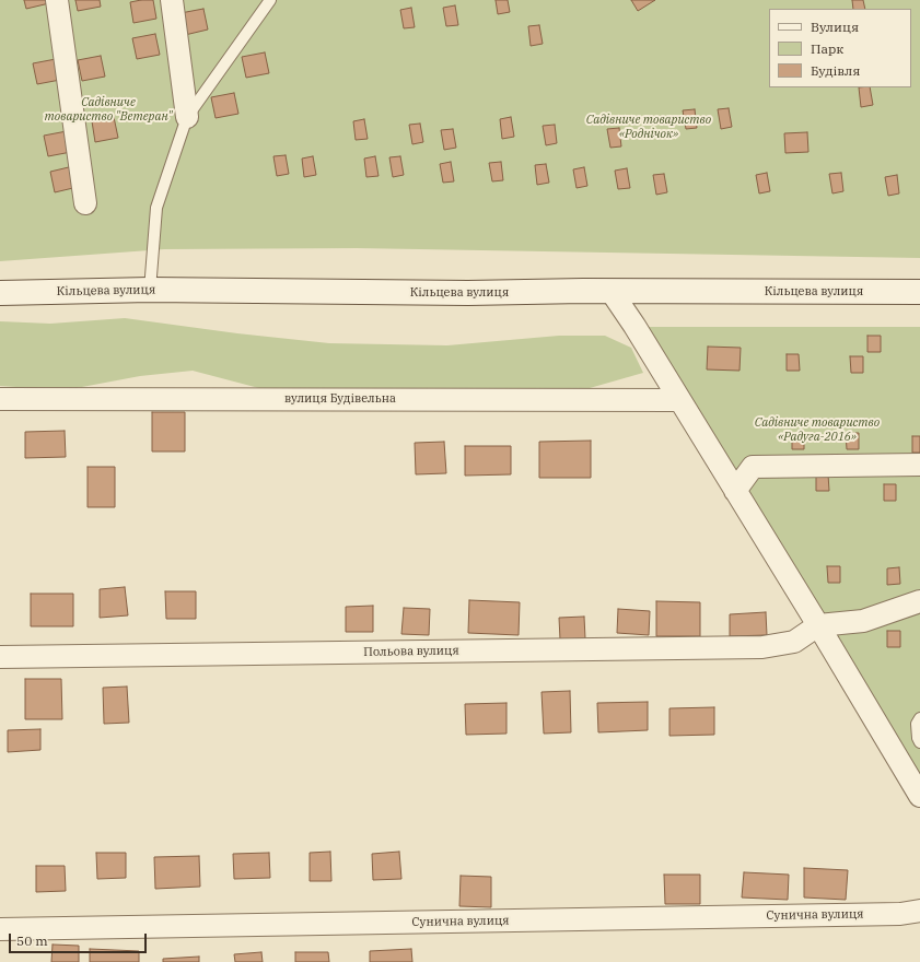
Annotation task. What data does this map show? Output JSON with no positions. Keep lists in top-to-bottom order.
{
  "streets": {
    "main road": ["Кільцева вулиця"],
    "street": ["вулиця Будівельна", "Польова вулиця", "Сунична вулиця"]
  },
  "parks": ["Садівниче товариство \"Ветеран\"", "Садівниче товариство «Роднічок»", "Садівниче товариство «Радуга-2016»"],
  "legend": ["Вулиця", "Парк", "Будівля"],
  "scale_bar": "50 m"
}
